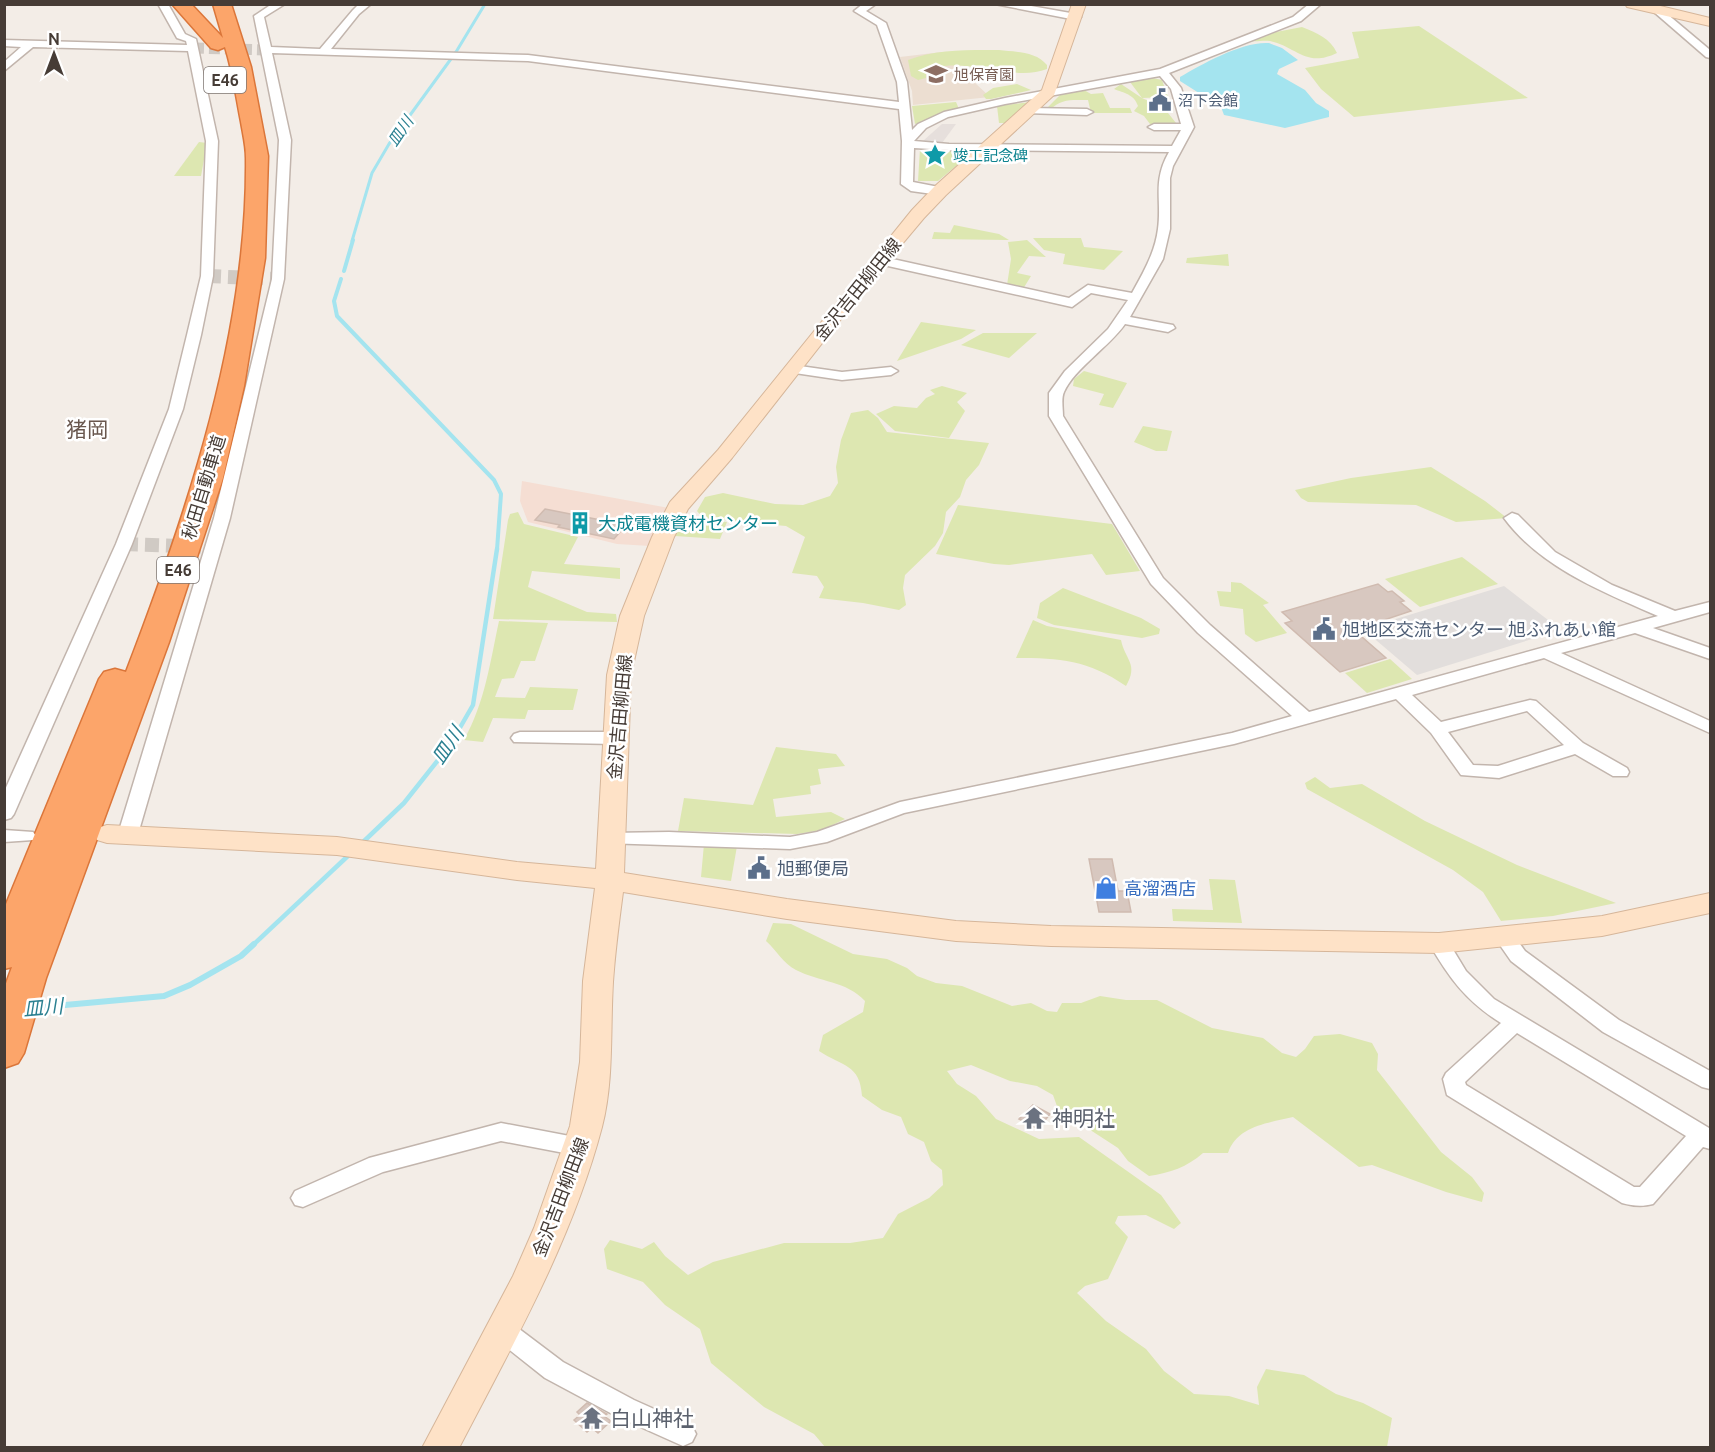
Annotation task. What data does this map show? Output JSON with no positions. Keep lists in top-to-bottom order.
{
  "streets": {
    "highway": ["E46", "秋田自動車道"],
    "main road": ["金沢吉田柳田線"]
  },
  "districts": ["猪岡"],
  "water": ["皿川"],
  "places": {
    "school or university": ["旭保育園"],
    "public building": ["沼下会館", "旭地区交流センター 旭ふれあい館", "旭郵便局"],
    "place": ["竣工記念碑"],
    "building": ["大成電機資材センター"],
    "shop": ["高溜酒店"],
    "temple": ["神明社", "白山神社"]
  },
  "north": "top"
}
